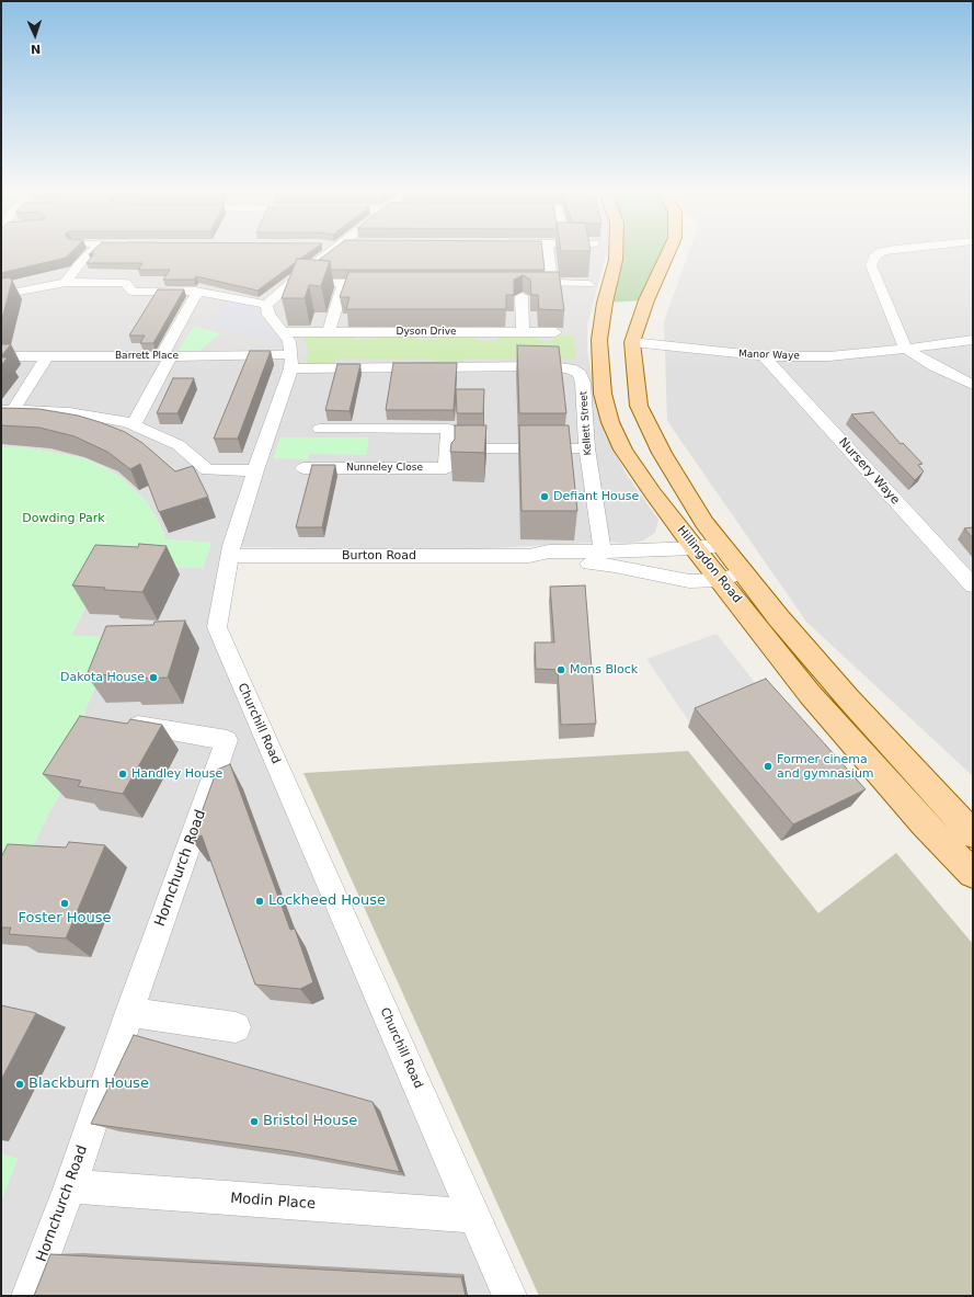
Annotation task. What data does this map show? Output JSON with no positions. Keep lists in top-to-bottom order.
{
  "streets": {
    "main road": ["Hillingdon Road"],
    "street": [
      "Dyson Drive",
      "Manor Waye",
      "Barrett Place",
      "Kellett Street",
      "Nunneley Close",
      "Nursery Waye",
      "Burton Road",
      "Churchill Road",
      "Hornchurch Road",
      "Modin Place"
    ]
  },
  "crossings": [
    ["Manor Waye", "Nursery Waye"],
    ["Manor Waye", "Hillingdon Road"],
    ["Barrett Place", "Kellett Street"],
    ["Barrett Place", "Churchill Road"],
    ["Kellett Street", "Burton Road"],
    ["Kellett Street", "Churchill Road"],
    ["Burton Road", "Hillingdon Road"],
    ["Burton Road", "Churchill Road"],
    ["Churchill Road", "Modin Place"],
    ["Hornchurch Road", "Modin Place"]
  ],
  "parks": ["Dowding Park"],
  "places": [
    "Defiant House",
    "Mons Block",
    "Dakota House",
    "Former cinema and gymnasium",
    "Handley House",
    "Lockheed House",
    "Foster House",
    "Blackburn House",
    "Bristol House"
  ],
  "north": "bottom"
}
